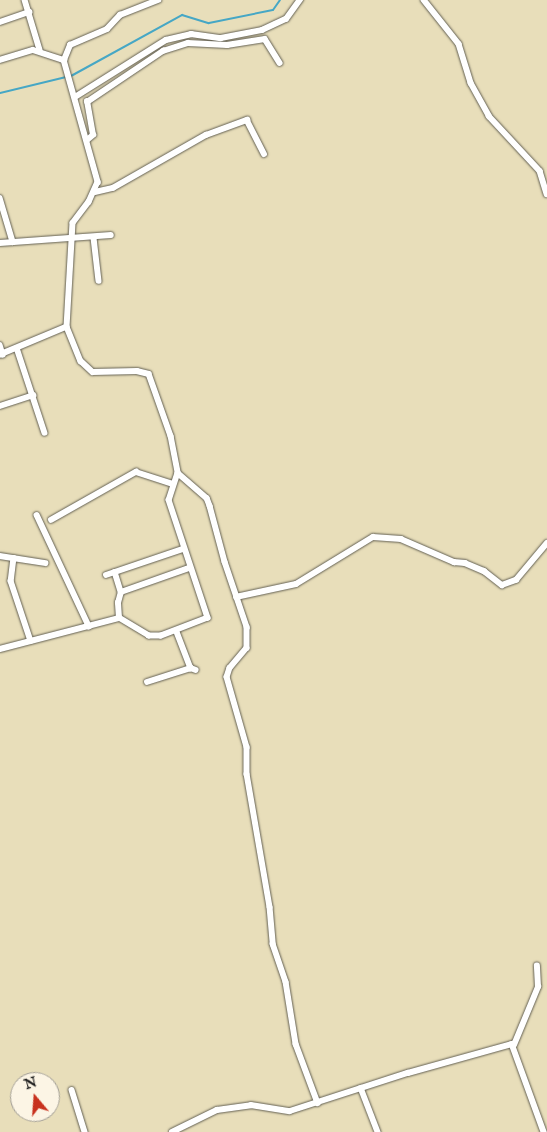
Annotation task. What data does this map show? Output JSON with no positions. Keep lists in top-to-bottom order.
{
  "north": "top"
}
